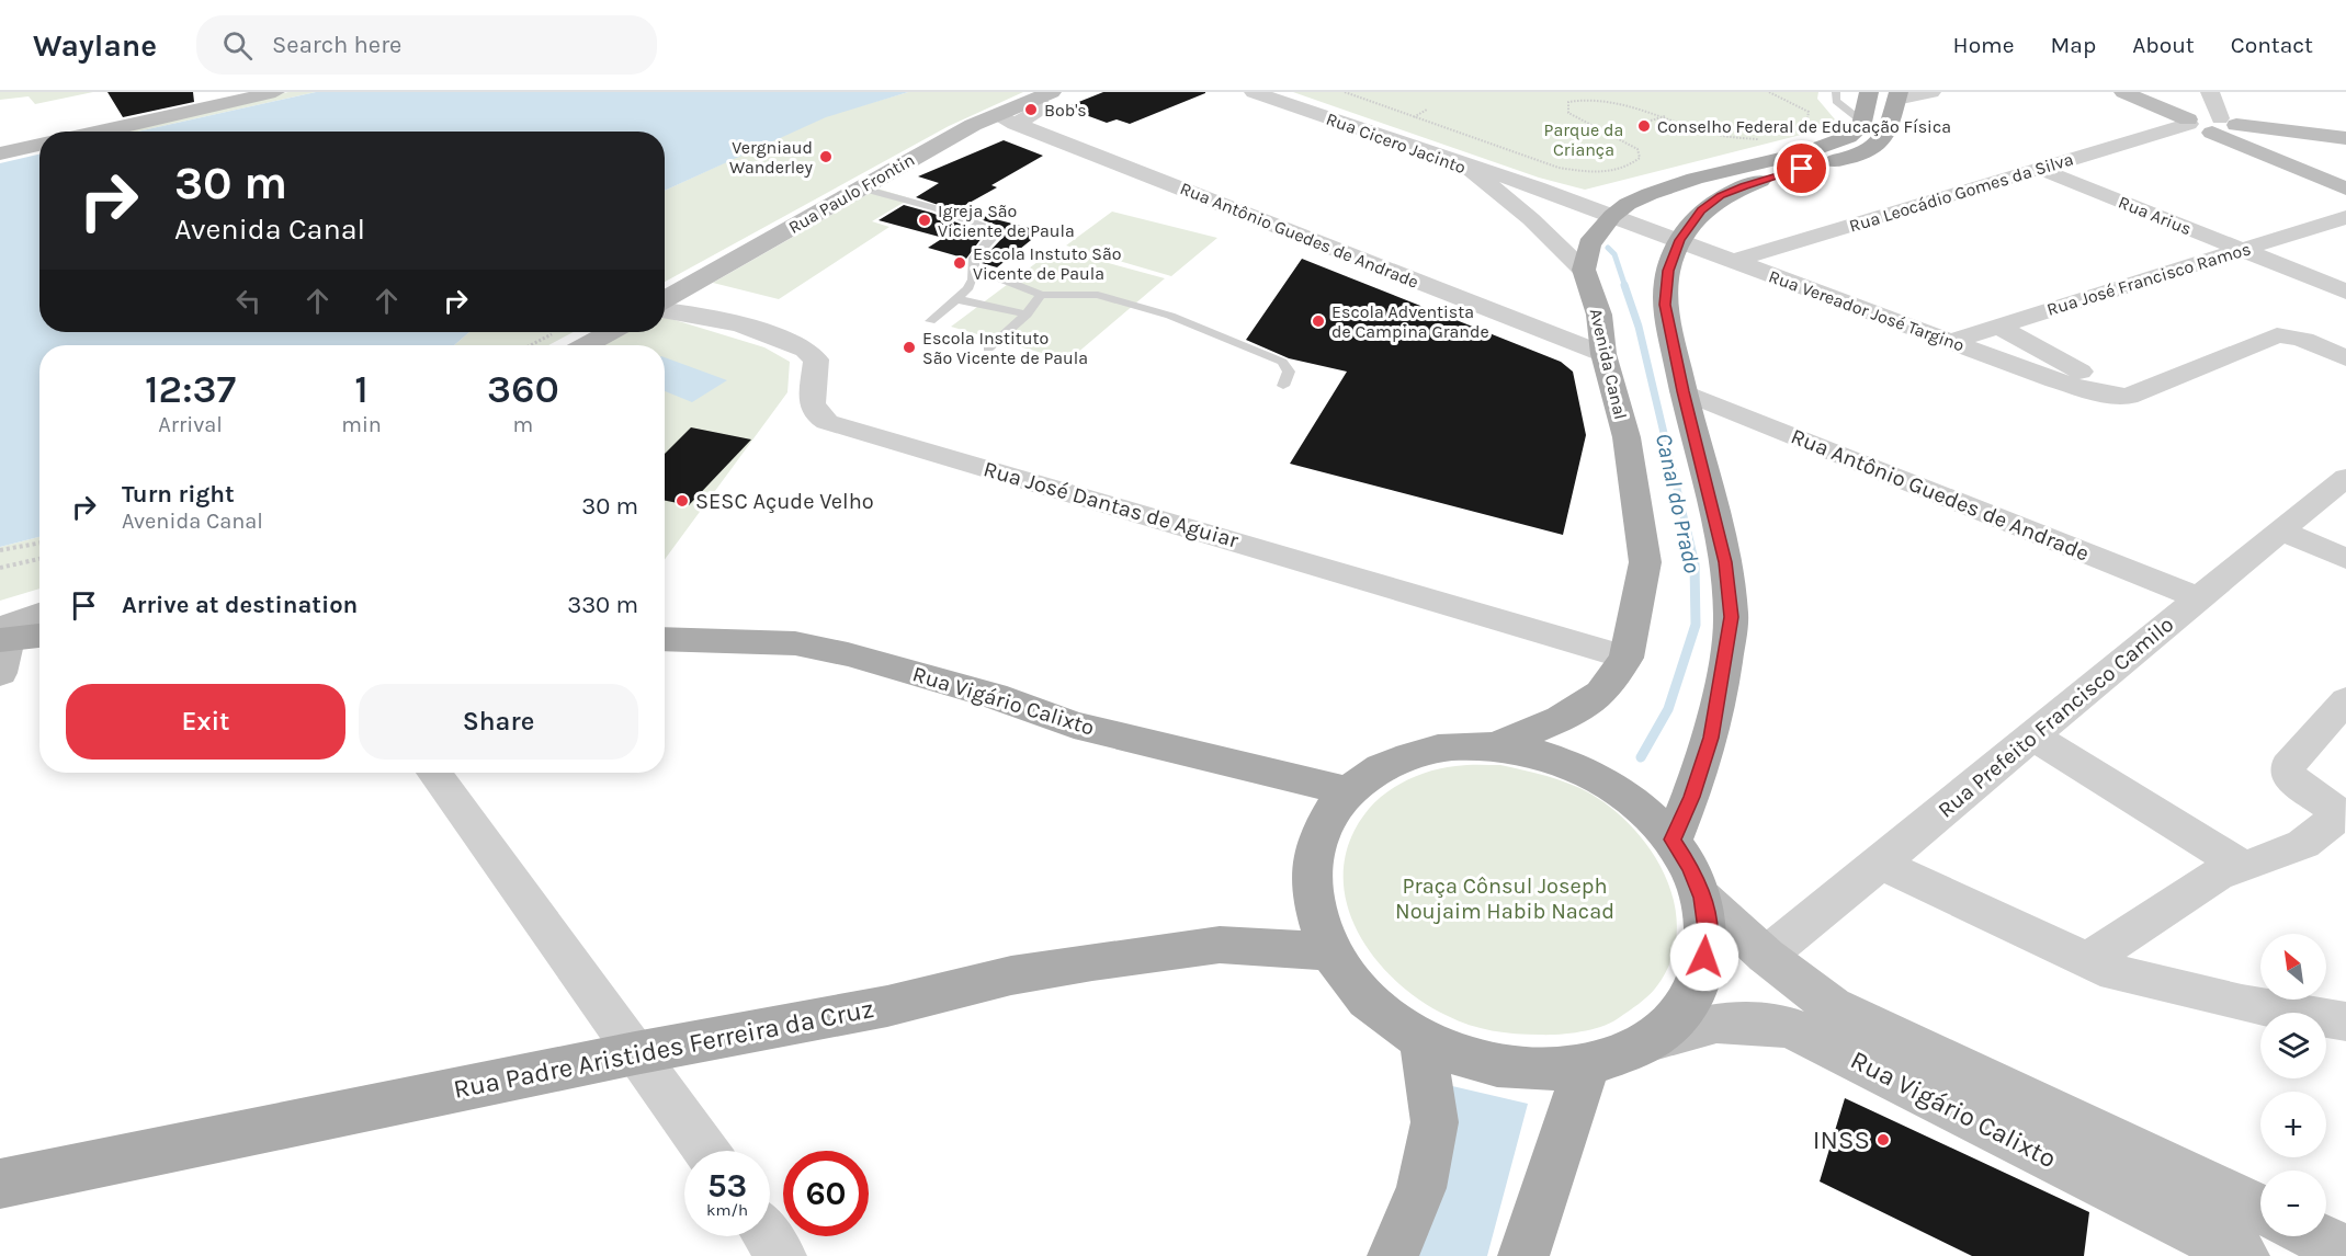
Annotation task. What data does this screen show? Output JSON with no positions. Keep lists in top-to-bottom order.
{
  "streets": {
    "main road": [
      "Rua Paulo Frontin",
      "Avenida Canal",
      "Rua Vigário Calixto",
      "Rua Padre Aristides Ferreira da Cruz"
    ],
    "street": [
      "Rua Cicero Jacinto",
      "Rua Leocádio Gomes da Silva",
      "Rua Arius",
      "Rua Antônio Guedes de Andrade",
      "Rua José Francisco Ramos",
      "Rua Vereador José Targino",
      "Rua José Dantas de Aguiar",
      "Rua Prefeito Francisco Camilo"
    ]
  },
  "crossings": [
    ["Rua Cicero Jacinto", "Avenida Canal"],
    ["Rua Leocádio Gomes da Silva", "Rua Arius"],
    ["Rua Leocádio Gomes da Silva", "Rua Vereador José Targino"],
    ["Rua Paulo Frontin", "Rua Antônio Guedes de Andrade"],
    ["Rua Arius", "Rua José Francisco Ramos"],
    ["Rua Antônio Guedes de Andrade", "Avenida Canal"],
    ["Rua Antônio Guedes de Andrade", "Rua Prefeito Francisco Camilo"],
    ["Rua José Francisco Ramos", "Rua Vereador José Targino"],
    ["Avenida Canal", "Rua José Dantas de Aguiar"],
    ["Rua Vigário Calixto", "Rua Prefeito Francisco Camilo"]
  ],
  "water": ["Canal do Prado"],
  "parks": ["Parque da Criança", "Praça Cônsul Joseph Noujaim Habib Nacad"],
  "places": [
    "Bob's",
    "Conselho Federal de Educação Física",
    "Vergniaud Wanderley",
    "Igreja São Viciente de Paula",
    "Escola Instuto São Vicente de Paula",
    "Escola Adventista de Campina Grande",
    "Escola Instituto São Vicente de Paula",
    "SESC Açude Velho",
    "INSS"
  ],
  "north": "top left",
  "page": {
    "header": "Waylane",
    "search": "Search here",
    "nav": [
      "Home",
      "Map",
      "About",
      "Contact"
    ],
    "turn": ["30 m", "Avenida Canal"],
    "eta": [
      "12:37",
      "Arrival",
      "1",
      "min",
      "360",
      "m"
    ],
    "list": [
      {
        "name": "Turn right",
        "note": "Avenida Canal",
        "value": "30 m"
      },
      {
        "name": "Arrive at destination",
        "value": "330 m"
      }
    ],
    "buttons": ["Exit", "Share"],
    "map_buttons": ["+", "−"],
    "speed": "53 km/h",
    "limit": "60"
  }
}
